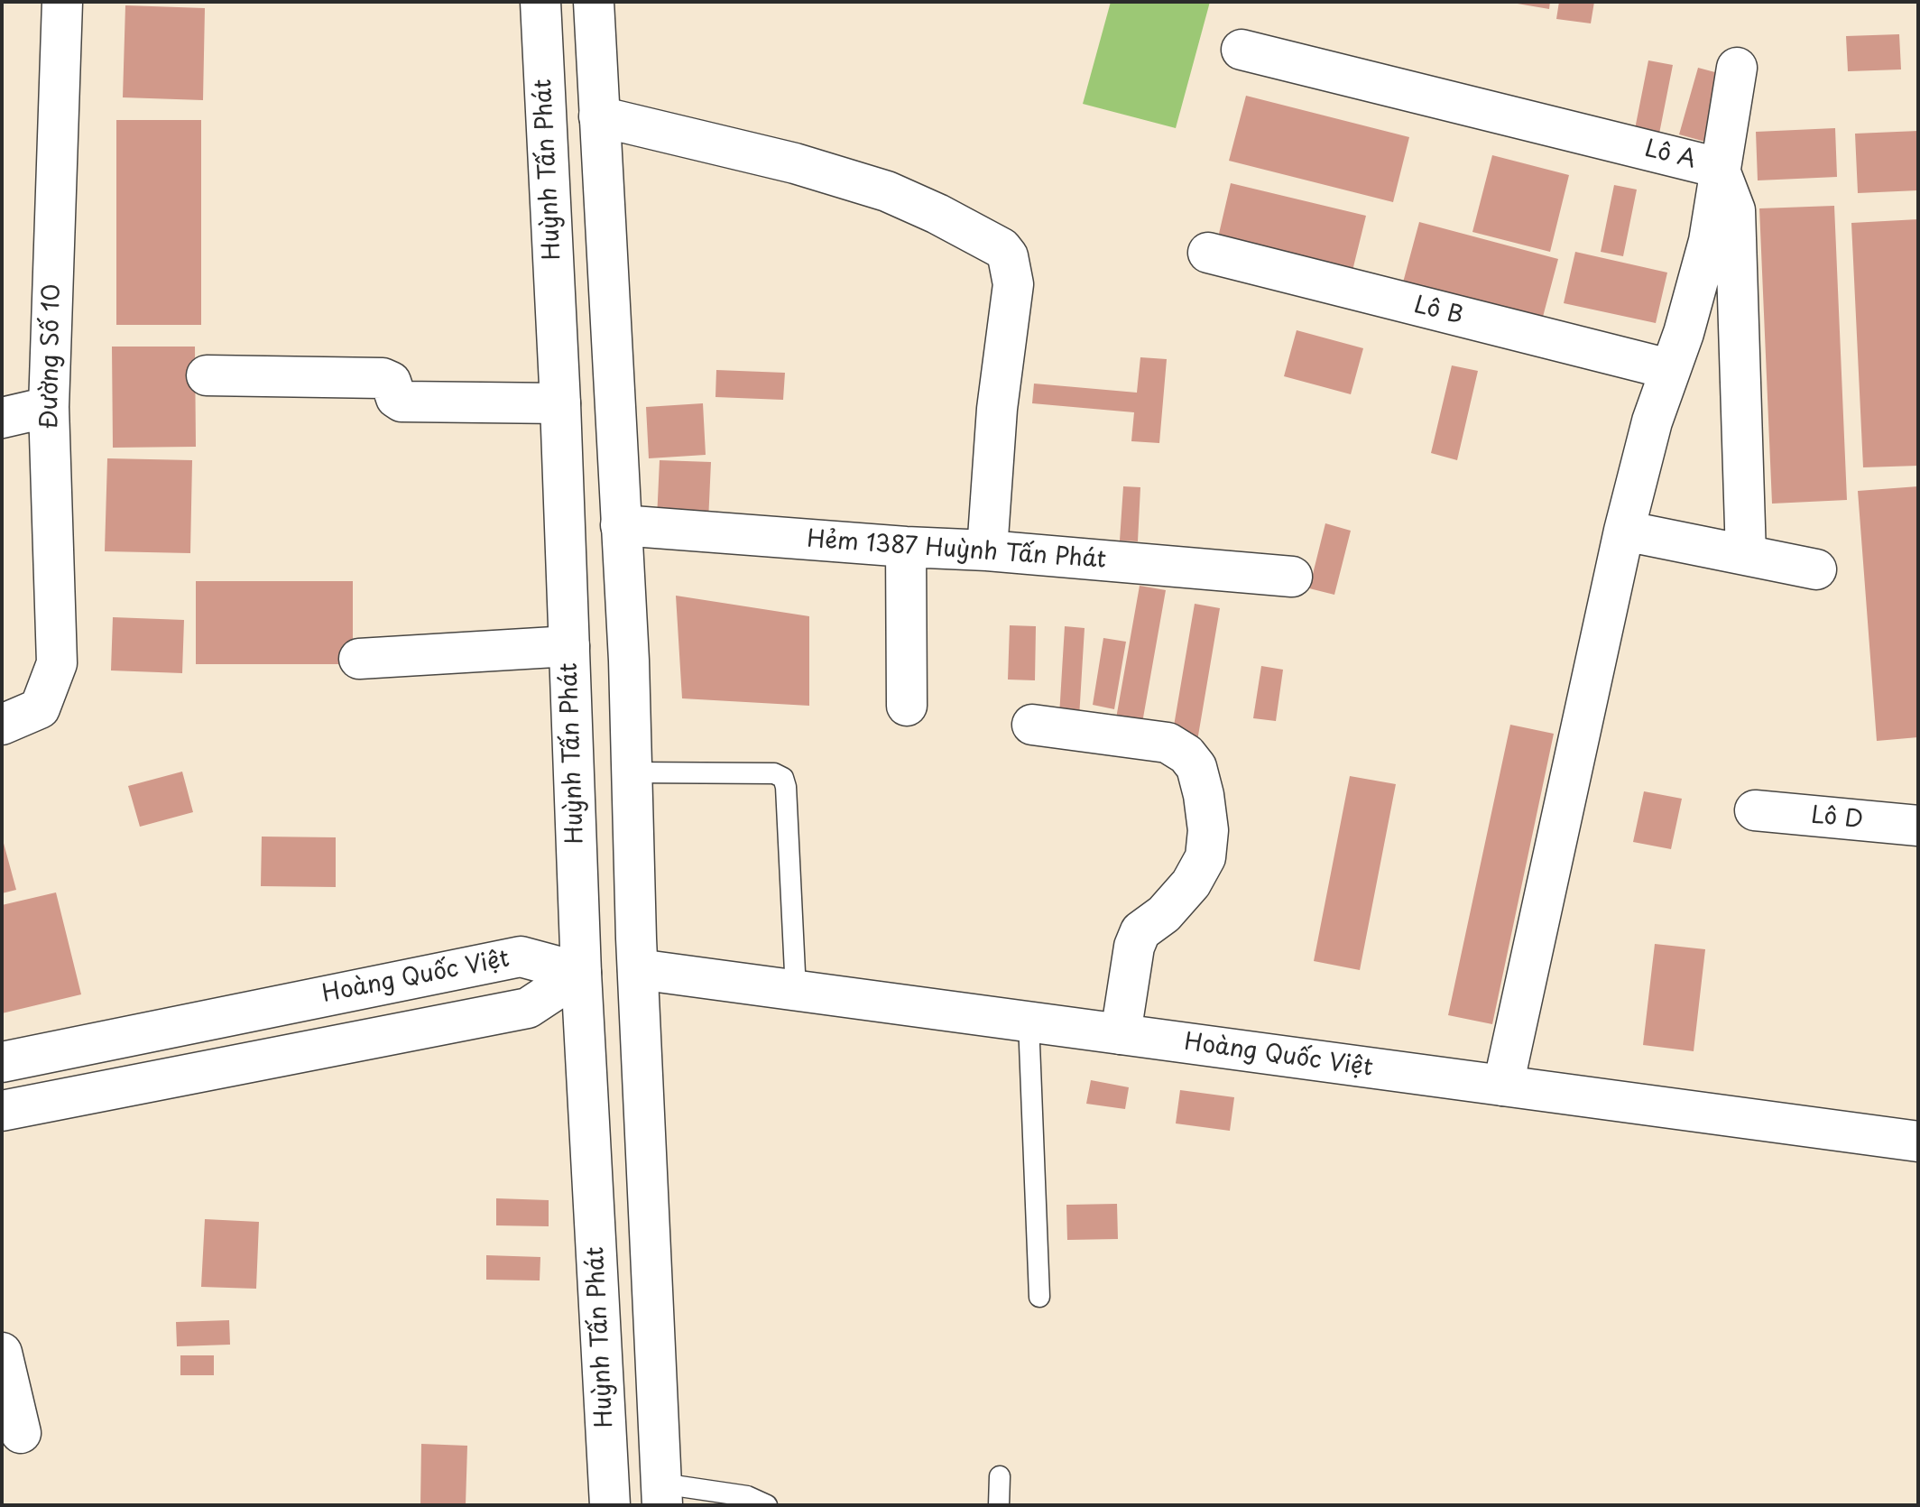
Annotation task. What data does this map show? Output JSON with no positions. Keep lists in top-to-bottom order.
{
  "streets": {
    "street": [
      "Lô A",
      "Huỳnh Tấn Phát",
      "Lô B",
      "Đường Số 10",
      "Hẻm 1387 Huỳnh Tấn Phát",
      "Lô D",
      "Hoàng Quốc Việt"
    ]
  },
  "crossings": [
    ["Huỳnh Tấn Phát", "Hoàng Quốc Việt"]
  ]
}
